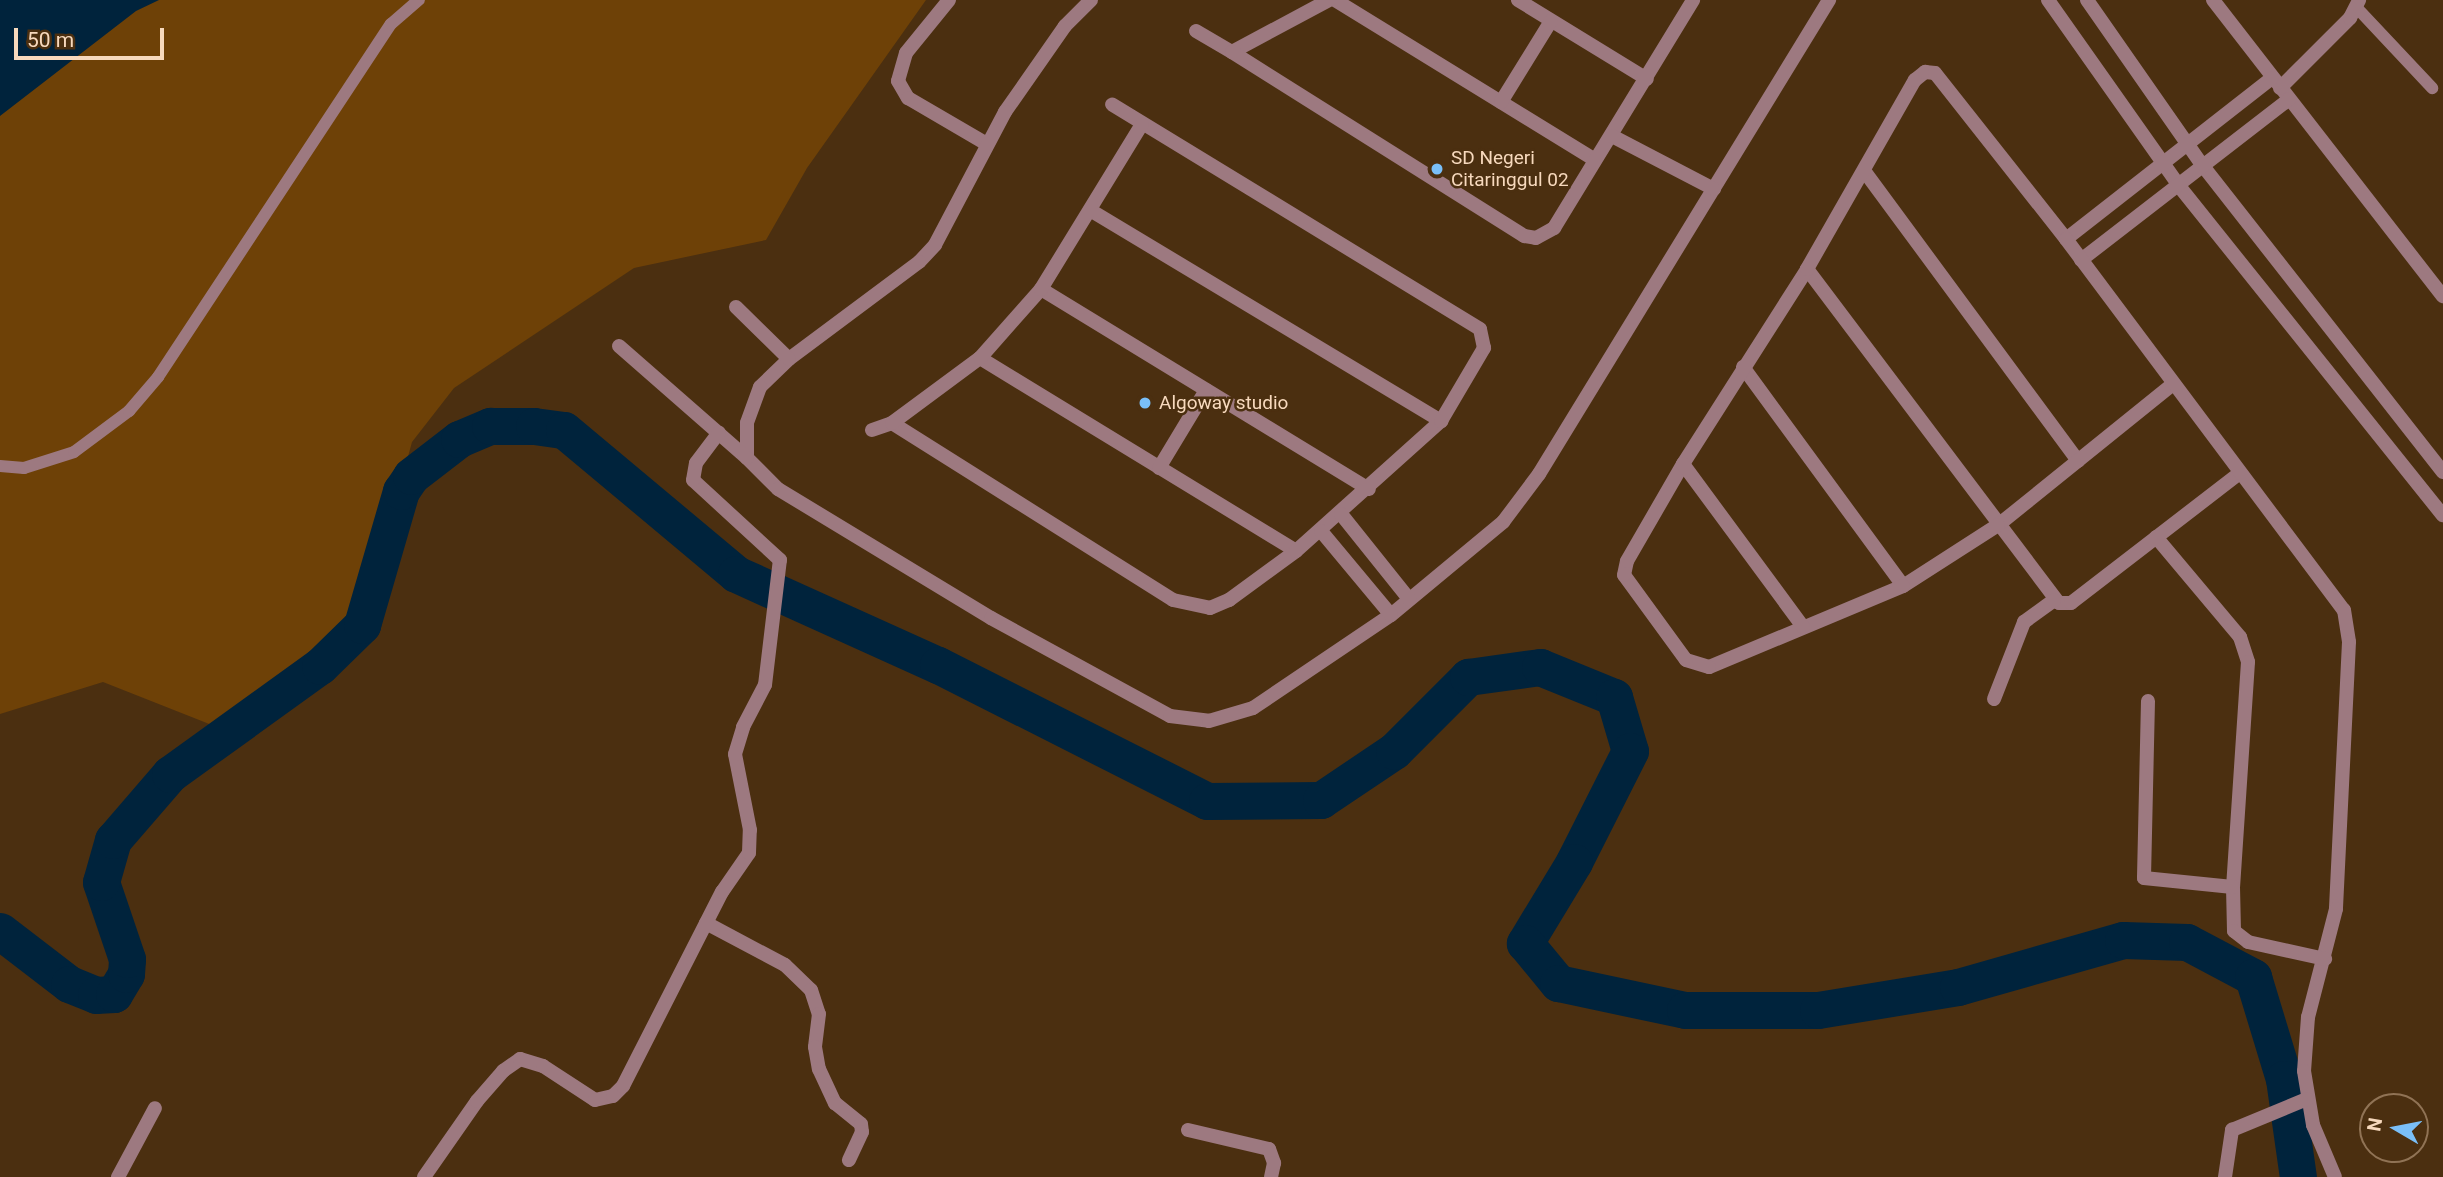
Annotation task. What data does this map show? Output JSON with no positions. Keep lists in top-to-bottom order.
{
  "places": ["SD Negeri Citaringgul 02", "Algoway studio"],
  "scale_bar": "50 m",
  "north": "left"
}
